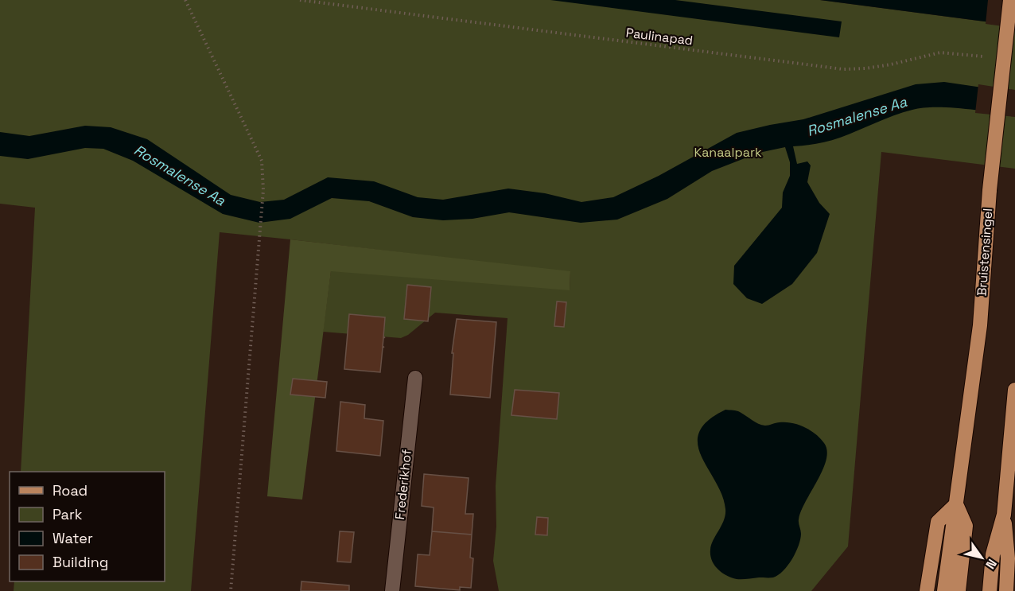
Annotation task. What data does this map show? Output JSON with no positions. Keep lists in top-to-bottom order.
{
  "streets": {
    "main road": ["Bruistensingel"],
    "street": ["Frederikhof"],
    "path": ["Paulinapad"]
  },
  "water": ["Rosmalense Aa"],
  "parks": ["Kanaalpark"],
  "legend": [
    "Road",
    "Park",
    "Water",
    "Building"
  ],
  "north": "bottom right"
}
